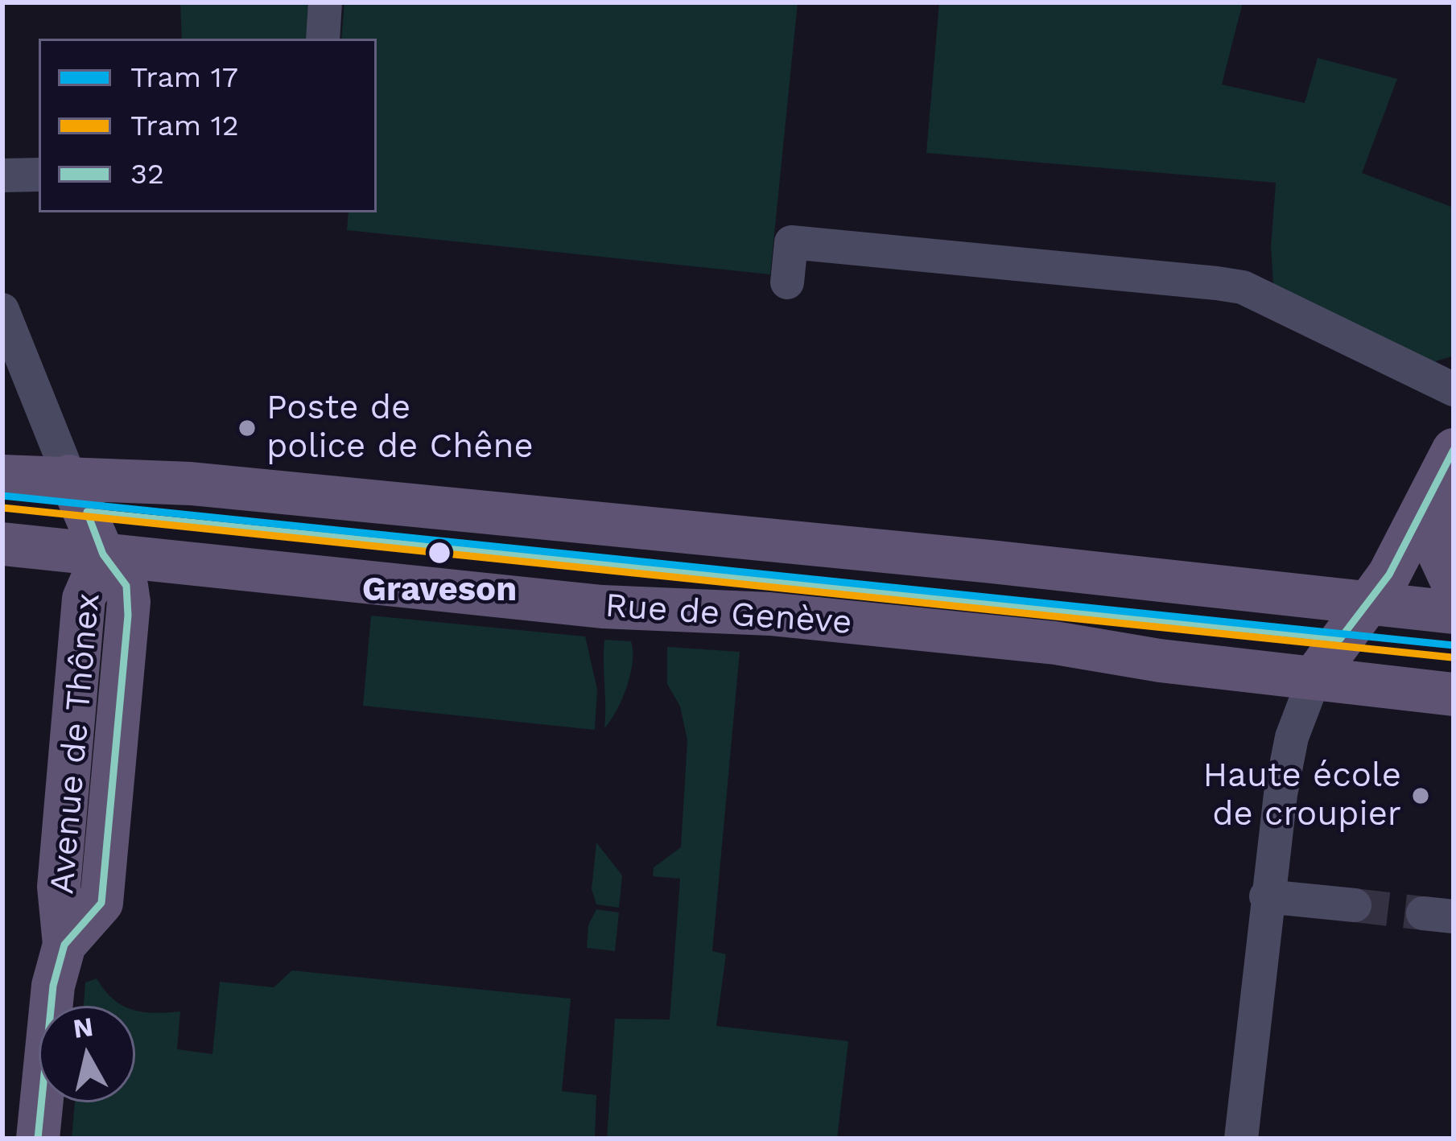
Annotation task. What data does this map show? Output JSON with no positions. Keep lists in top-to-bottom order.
{
  "streets": {
    "main road": ["Rue de Genève", "Avenue de Thônex"]
  },
  "crossings": [
    ["Rue de Genève", "Avenue de Thônex"]
  ],
  "places": ["Poste de police de Chêne", "Graveson", "Haute école de croupier"],
  "lines": ["transit line 32", "tram line 17", "tram line 12"],
  "legend": ["Tram 17", "Tram 12", "32"],
  "north": "top"
}
